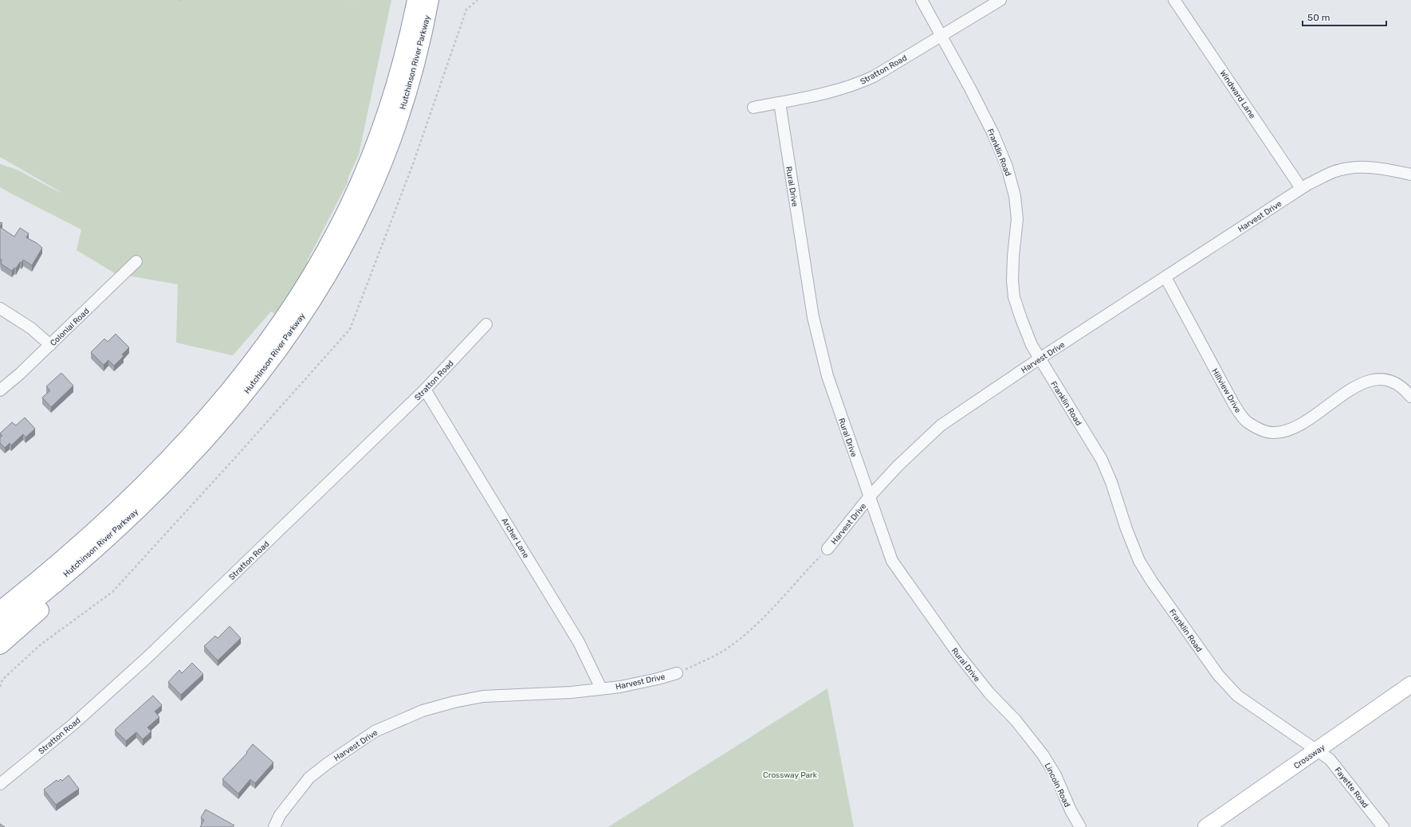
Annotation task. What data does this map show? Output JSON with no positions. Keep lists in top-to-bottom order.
{
  "streets": {
    "highway": ["Hutchinson River Parkway"],
    "street": [
      "Stratton Road",
      "Windward Lane",
      "Franklin Road",
      "Rural Drive",
      "Harvest Drive",
      "Colonial Road",
      "Hillview Drive",
      "Archer Lane",
      "Crossway",
      "Lincoln Road",
      "Fayette Road"
    ]
  },
  "crossings": [
    ["Stratton Road", "Franklin Road"],
    ["Stratton Road", "Rural Drive"],
    ["Stratton Road", "Archer Lane"],
    ["Windward Lane", "Harvest Drive"],
    ["Franklin Road", "Harvest Drive"],
    ["Franklin Road", "Crossway"],
    ["Franklin Road", "Fayette Road"],
    ["Rural Drive", "Harvest Drive"],
    ["Rural Drive", "Lincoln Road"],
    ["Harvest Drive", "Hillview Drive"],
    ["Harvest Drive", "Archer Lane"],
    ["Crossway", "Fayette Road"]
  ],
  "parks": ["Crossway Park"],
  "scale_bar": "50 m"
}
